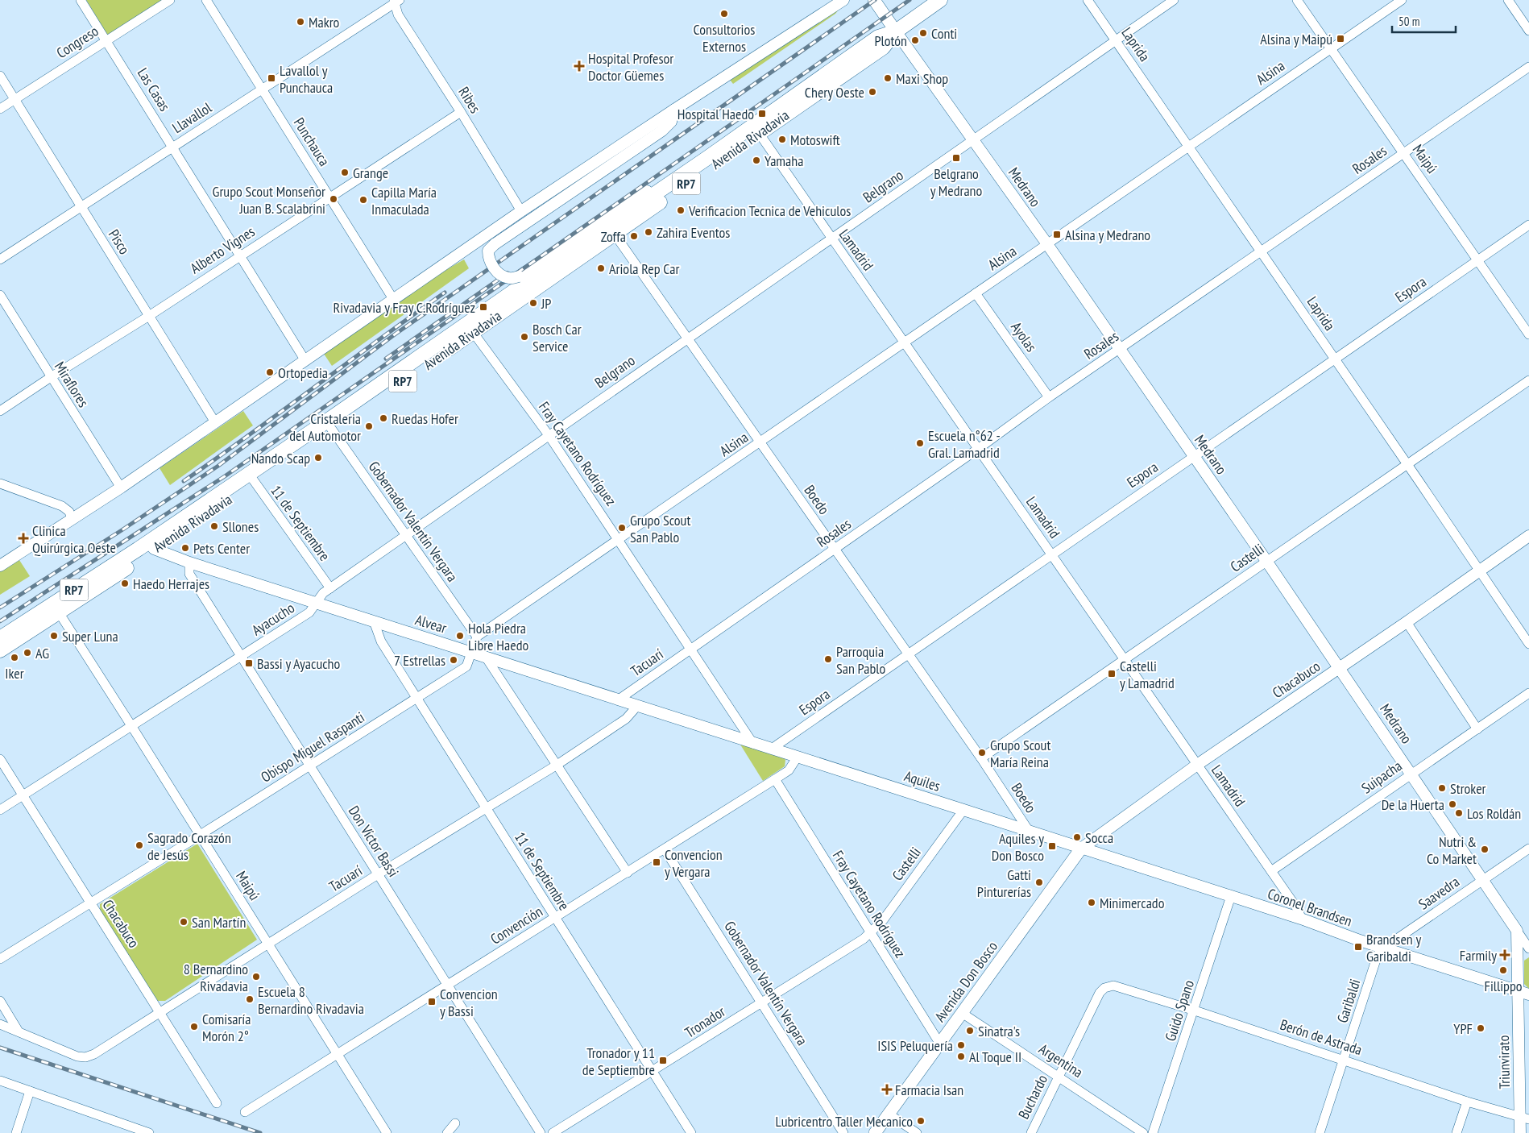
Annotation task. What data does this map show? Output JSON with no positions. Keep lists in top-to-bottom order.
{
  "streets": {
    "main road": [
      "Avenida Rivadavia",
      "RP7",
      "Medrano",
      "Avenida Don Bosco"
    ],
    "street": [
      "Congreso",
      "Laprida",
      "Alsina",
      "Las Casas",
      "Ribes",
      "Llavallol",
      "Punchauca",
      "Maipú",
      "Rosales",
      "Belgrano",
      "Pisco",
      "Alberto Vignes",
      "Lamadrid",
      "Espora",
      "Ayolas",
      "Miraflores",
      "Fray Cayetano Rodríguez",
      "Boedo",
      "Gobernador Valentín Vergara",
      "11 de Septiembre",
      "Castelli",
      "Ayacucho",
      "Alvear",
      "Tacuarí",
      "Chacabuco",
      "Obispo Miguel Raspanti",
      "Suipacha",
      "Aquiles",
      "Don Víctor Bassi",
      "Saavedra",
      "Coronel Brandsen",
      "Convención",
      "Garibaldi",
      "Guido Spano",
      "Tronador",
      "Berón de Astrada",
      "Argentina",
      "Triunvirato",
      "Buchardo"
    ]
  },
  "crossings": [
    ["Congreso", "Las Casas"],
    ["Congreso", "Pisco"],
    ["Laprida", "Alsina"],
    ["Laprida", "Rosales"],
    ["Laprida", "Belgrano"],
    ["Laprida", "Espora"],
    ["Laprida", "Castelli"],
    ["Laprida", "Chacabuco"],
    ["Alsina", "Maipú"],
    ["Alsina", "Medrano"],
    ["Alsina", "Lamadrid"],
    ["Alsina", "Ayolas"],
    ["Alsina", "Fray Cayetano Rodríguez"],
    ["Alsina", "Boedo"],
    ["Las Casas", "Llavallol"],
    ["Las Casas", "Alberto Vignes"],
    ["Ribes", "Llavallol"],
    ["Ribes", "Alberto Vignes"],
    ["Llavallol", "Punchauca"],
    ["Llavallol", "Pisco"],
    ["Avenida Rivadavia", "Maipú"],
    ["Avenida Rivadavia", "Medrano"],
    ["Avenida Rivadavia", "Lamadrid"],
    ["Avenida Rivadavia", "Fray Cayetano Rodríguez"],
    ["Avenida Rivadavia", "Boedo"],
    ["Avenida Rivadavia", "Gobernador Valentín Vergara"],
    ["Avenida Rivadavia", "11 de Septiembre"],
    ["Avenida Rivadavia", "Alvear"],
    ["Punchauca", "Alberto Vignes"],
    ["Maipú", "Rosales"],
    ["Maipú", "Espora"],
    ["Maipú", "Ayacucho"],
    ["Maipú", "Tacuarí"],
    ["Maipú", "Obispo Miguel Raspanti"],
    ["Maipú", "Convención"],
    ["Rosales", "Medrano"],
    ["Rosales", "Lamadrid"],
    ["Rosales", "Ayolas"],
    ["Rosales", "Fray Cayetano Rodríguez"],
    ["Rosales", "Boedo"],
    ["Rosales", "Tacuarí"],
    ["Belgrano", "Medrano"],
    ["Belgrano", "Lamadrid"],
    ["Belgrano", "Fray Cayetano Rodríguez"],
    ["Belgrano", "Boedo"],
    ["Belgrano", "Ayacucho"],
    ["Medrano", "Espora"],
    ["Medrano", "Castelli"],
    ["Medrano", "Chacabuco"],
    ["Medrano", "Suipacha"],
    ["Medrano", "Saavedra"],
    ["Pisco", "Alberto Vignes"],
    ["Alberto Vignes", "Miraflores"],
    ["Lamadrid", "Espora"],
    ["Lamadrid", "Castelli"],
    ["Lamadrid", "Chacabuco"],
    ["Lamadrid", "Suipacha"],
    ["Lamadrid", "Coronel Brandsen"],
    ["Espora", "Boedo"],
    ["Espora", "Aquiles"],
    ["Fray Cayetano Rodríguez", "Castelli"],
    ["Fray Cayetano Rodríguez", "Ayacucho"],
    ["Fray Cayetano Rodríguez", "Alvear"],
    ["Fray Cayetano Rodríguez", "Tacuarí"],
    ["Fray Cayetano Rodríguez", "Aquiles"],
    ["Fray Cayetano Rodríguez", "Convención"],
    ["Fray Cayetano Rodríguez", "Avenida Don Bosco"],
    ["Fray Cayetano Rodríguez", "Tronador"],
    ["Boedo", "Castelli"],
    ["Boedo", "Aquiles"],
    ["Gobernador Valentín Vergara", "Ayacucho"],
    ["Gobernador Valentín Vergara", "Obispo Miguel Raspanti"],
    ["Gobernador Valentín Vergara", "Convención"],
    ["Gobernador Valentín Vergara", "Tronador"],
    ["11 de Septiembre", "Ayacucho"],
    ["11 de Septiembre", "Alvear"],
    ["11 de Septiembre", "Tacuarí"],
    ["11 de Septiembre", "Obispo Miguel Raspanti"],
    ["11 de Septiembre", "Convención"],
    ["11 de Septiembre", "Tronador"],
    ["Castelli", "Aquiles"],
    ["Castelli", "Tronador"],
    ["Ayacucho", "Alvear"],
    ["Ayacucho", "Chacabuco"],
    ["Ayacucho", "Don Víctor Bassi"],
    ["Alvear", "Tacuarí"],
    ["Alvear", "Obispo Miguel Raspanti"],
    ["Alvear", "Aquiles"],
    ["Alvear", "Don Víctor Bassi"],
    ["Tacuarí", "Chacabuco"],
    ["Tacuarí", "Don Víctor Bassi"],
    ["Chacabuco", "Obispo Miguel Raspanti"],
    ["Chacabuco", "Aquiles"],
    ["Chacabuco", "Coronel Brandsen"],
    ["Chacabuco", "Avenida Don Bosco"],
    ["Obispo Miguel Raspanti", "Don Víctor Bassi"],
    ["Aquiles", "Coronel Brandsen"],
    ["Aquiles", "Convención"],
    ["Aquiles", "Avenida Don Bosco"],
    ["Don Víctor Bassi", "Convención"],
    ["Saavedra", "Coronel Brandsen"],
    ["Saavedra", "Garibaldi"],
    ["Coronel Brandsen", "Avenida Don Bosco"],
    ["Coronel Brandsen", "Garibaldi"],
    ["Coronel Brandsen", "Guido Spano"],
    ["Coronel Brandsen", "Triunvirato"],
    ["Avenida Don Bosco", "Argentina"],
    ["Garibaldi", "Berón de Astrada"],
    ["Guido Spano", "Berón de Astrada"],
    ["Berón de Astrada", "Triunvirato"],
    ["Berón de Astrada", "Buchardo"],
    ["Argentina", "Buchardo"]
  ],
  "places": {
    "other": [
      "Consultorios Externos",
      "Makro",
      "Conti",
      "Plotón",
      "Maxi Shop",
      "Chery Oeste",
      "Motoswift",
      "Yamaha",
      "Grange",
      "Grupo Scout Monseñor Juan B. Scalabrini",
      "Capilla María Inmaculada",
      "Verificacion Tecnica de Vehiculos",
      "Zahira Eventos",
      "Zoffa",
      "Ariola Rep Car",
      "JP",
      "Bosch Car Service",
      "Ortopedia",
      "Ruedas Hofer",
      "Cristaleria del Automotor",
      "Escuela n°62 - Gral. Lamadrid",
      "Nando Scap",
      "Sllones",
      "Grupo Scout San Pablo",
      "Pets Center",
      "Haedo Herrajes",
      "Super Luna",
      "Hola Piedra Libre Haedo",
      "AG",
      "Iker",
      "Parroquia San Pablo",
      "7 Estrellas",
      "Grupo Scout María Reina",
      "Stroker",
      "De la Huerta",
      "Los Roldán",
      "Socca",
      "Sagrado Corazón de Jesús",
      "Nutri & Co Market",
      "Gatti Pinturerías",
      "Minimercado",
      "San Martín",
      "Fillippo",
      "8 Bernardino Rivadavia",
      "Escuela 8 Bernardino Rivadavia",
      "Comisaría Morón 2°",
      "YPF",
      "Sinatra's",
      "ISIS Peluquería",
      "Al Toque II",
      "Lubricentro Taller Mecanico"
    ],
    "transit": [
      "Alsina y Maipú",
      "Lavallol y Punchauca",
      "Hospital Haedo",
      "Belgrano y Medrano",
      "Alsina y Medrano",
      "Rivadavia y Fray C.Rodríguez",
      "Bassi y Ayacucho",
      "Castelli y Lamadrid",
      "Aquiles y Don Bosco",
      "Convencion y Vergara",
      "Brandsen y Garibaldi",
      "Convencion y Bassi",
      "Tronador y 11 de Septiembre"
    ],
    "health": [
      "Hospital Profesor Doctor Güemes",
      "Clinica Quirúrgica Oeste",
      "Farmily",
      "Farmacia Isan"
    ]
  },
  "scale_bar": "50 m"
}
